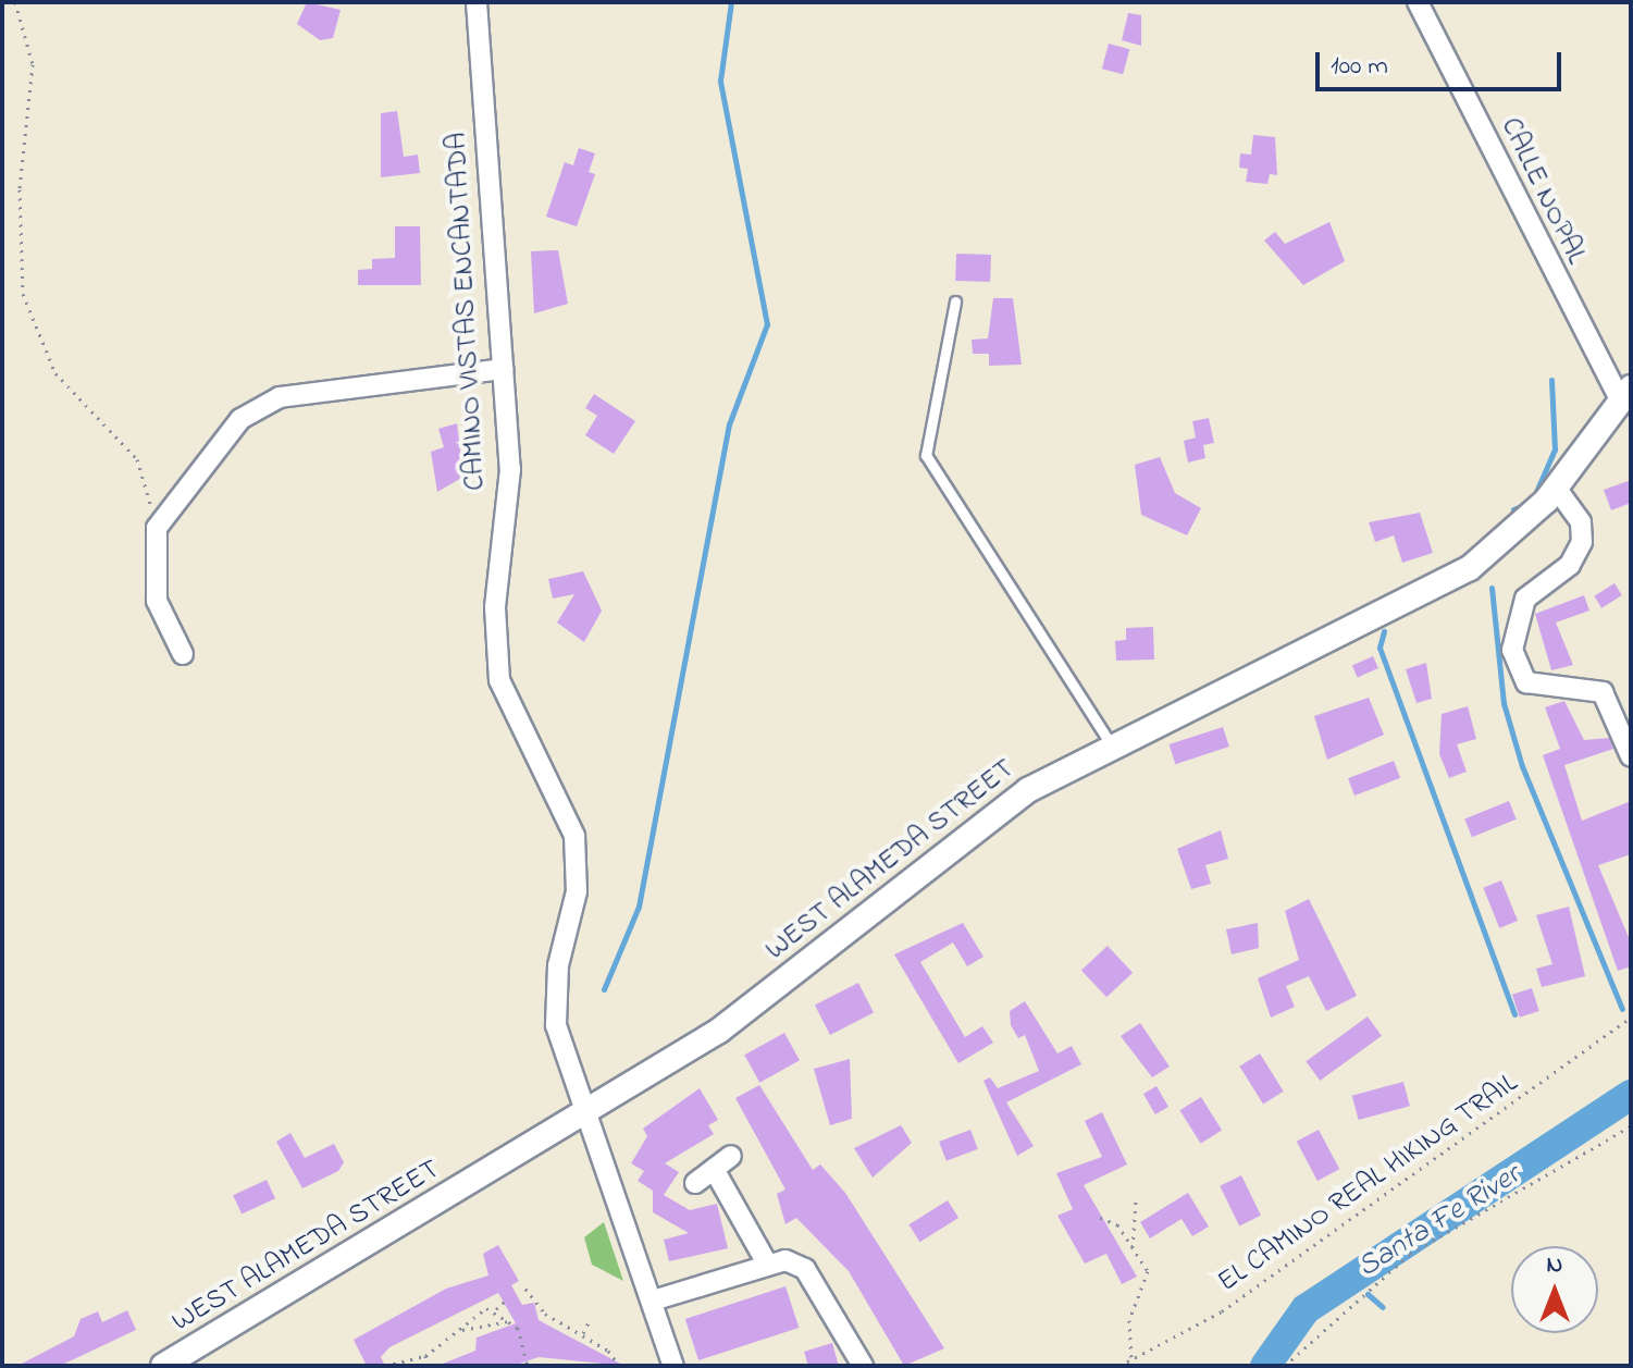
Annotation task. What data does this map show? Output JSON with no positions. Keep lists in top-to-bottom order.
{
  "streets": {
    "street": ["CALLE NOPAL", "CAMINO VISTAS ENCANTADA", "WEST ALAMEDA STREET"],
    "path": ["EL CAMINO REAL HIKING TRAIL"]
  },
  "crossings": [
    ["CALLE NOPAL", "WEST ALAMEDA STREET"],
    ["CAMINO VISTAS ENCANTADA", "WEST ALAMEDA STREET"]
  ],
  "water": ["Santa Fe River"],
  "scale_bar": "100 m",
  "north": "top"
}
